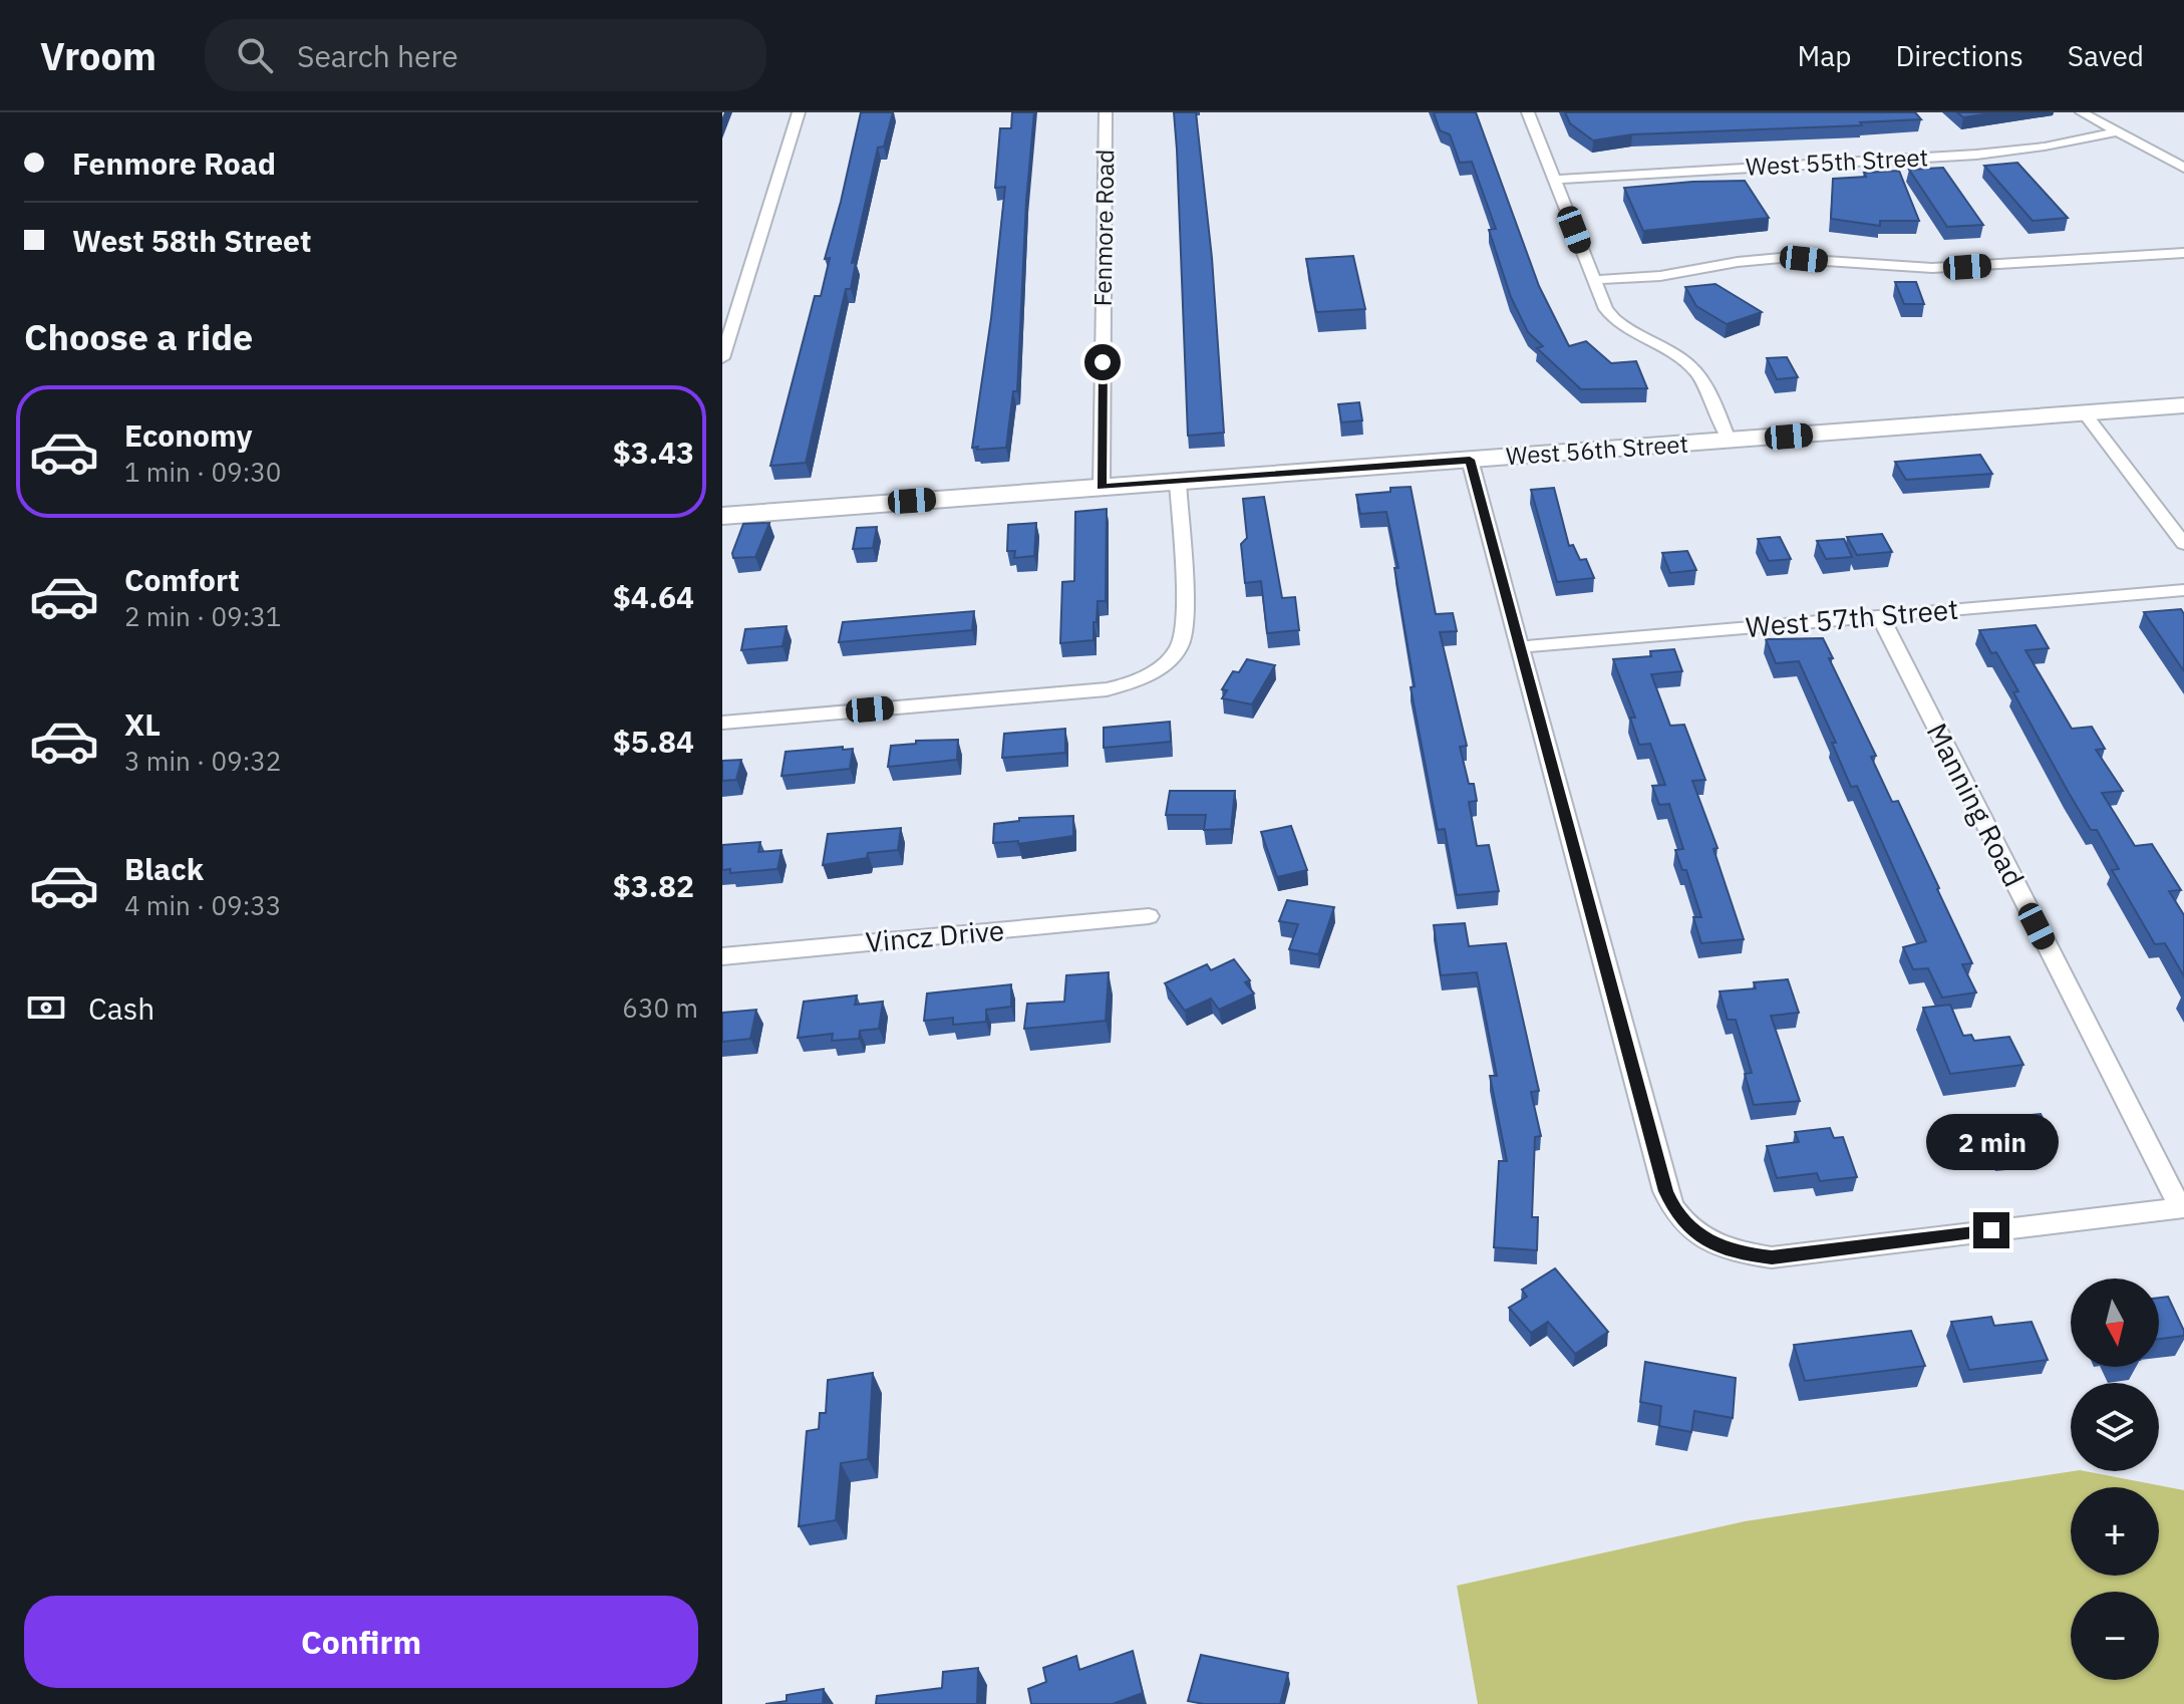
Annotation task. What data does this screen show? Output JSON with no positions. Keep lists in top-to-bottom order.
{
  "streets": {
    "main road": ["West 56th Street"],
    "street": [
      "West 55th Street",
      "Fenmore Road",
      "West 57th Street",
      "Manning Road",
      "Vincz Drive"
    ]
  },
  "crossings": [
    ["Fenmore Road", "West 56th Street"],
    ["West 57th Street", "Manning Road"]
  ],
  "north": "bottom",
  "page": {
    "header": "Vroom",
    "search": "Search here",
    "nav": ["Map", "Directions", "Saved"],
    "banner": ["Fenmore Road", "West 58th Street"],
    "heading": "Choose a ride",
    "list": [
      {
        "name": "Economy",
        "note": "1 min · 09:30",
        "value": "$3.43"
      },
      {
        "name": "Comfort",
        "note": "2 min · 09:31",
        "value": "$4.64"
      },
      {
        "name": "XL",
        "note": "3 min · 09:32",
        "value": "$5.84"
      },
      {
        "name": "Black",
        "note": "4 min · 09:33",
        "value": "$3.82"
      }
    ],
    "pay": ["Cash", "630 m"],
    "bubble": "2 min",
    "map_buttons": ["+", "−"],
    "buttons": "Confirm"
  }
}
